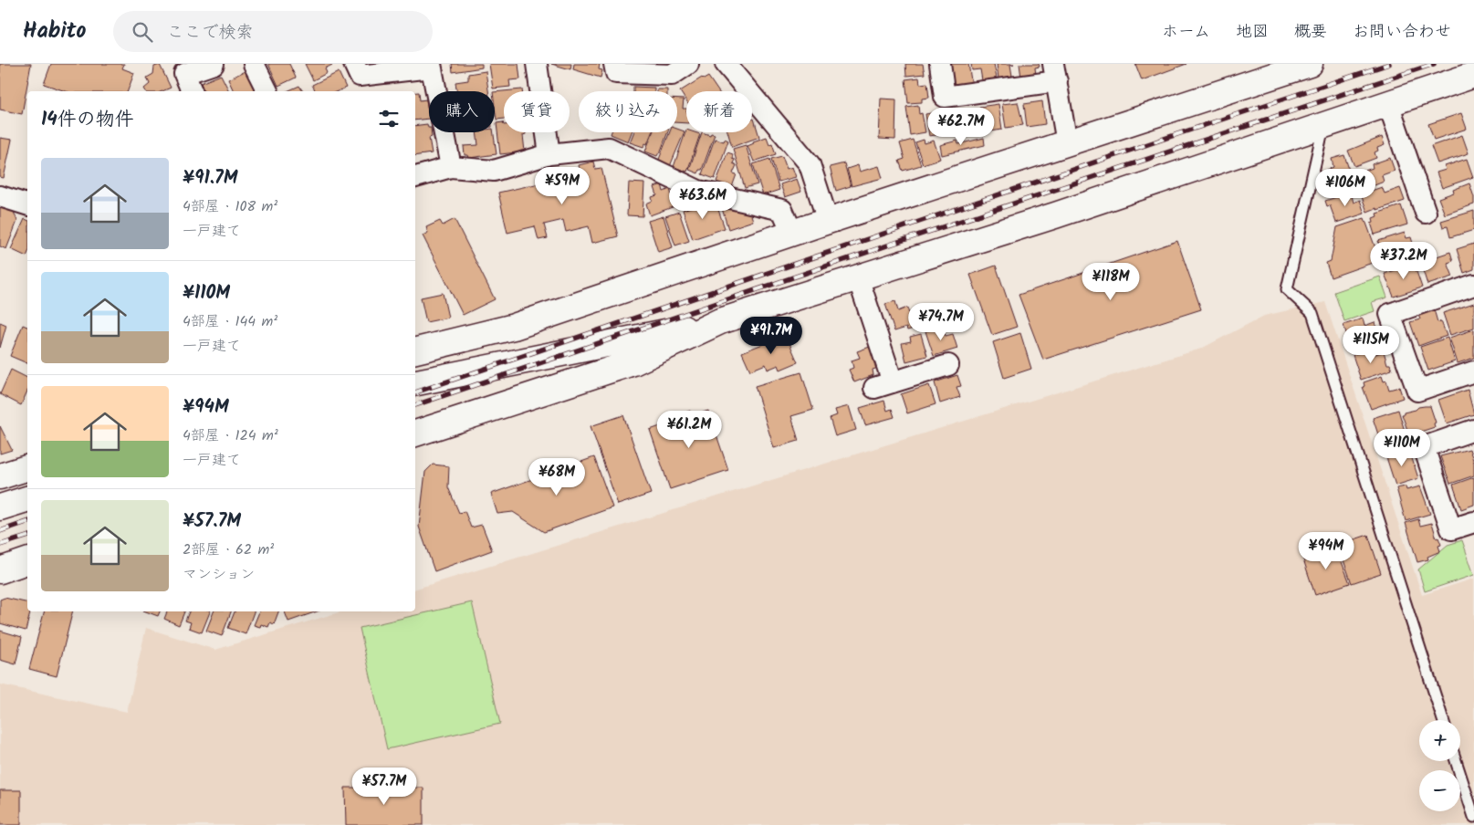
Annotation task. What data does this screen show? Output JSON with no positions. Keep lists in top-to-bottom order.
{
  "page": {
    "header": "Habito",
    "search": "ここで検索",
    "nav": [
      "ホーム",
      "地図",
      "概要",
      "お問い合わせ"
    ],
    "chip": [
      "購入",
      "賃貸",
      "絞り込み",
      "新着"
    ],
    "heading": "14件の物件",
    "price": [
      "¥62.7M",
      "¥59M",
      "¥106M",
      "¥63.6M",
      "¥37.2M",
      "¥118M",
      "¥74.7M",
      "¥91.7M",
      "¥115M",
      "¥61.2M",
      "¥110M",
      "¥68M",
      "¥94M",
      "¥57.7M"
    ],
    "list": [
      {
        "name": "¥91.7M",
        "note": "4部屋 · 108 m² · 一戸建て"
      },
      {
        "name": "¥110M",
        "note": "4部屋 · 144 m² · 一戸建て"
      },
      {
        "name": "¥94M",
        "note": "4部屋 · 124 m² · 一戸建て"
      },
      {
        "name": "¥57.7M",
        "note": "2部屋 · 62 m² · マンション"
      }
    ],
    "map_buttons": ["+", "−"]
  }
}
